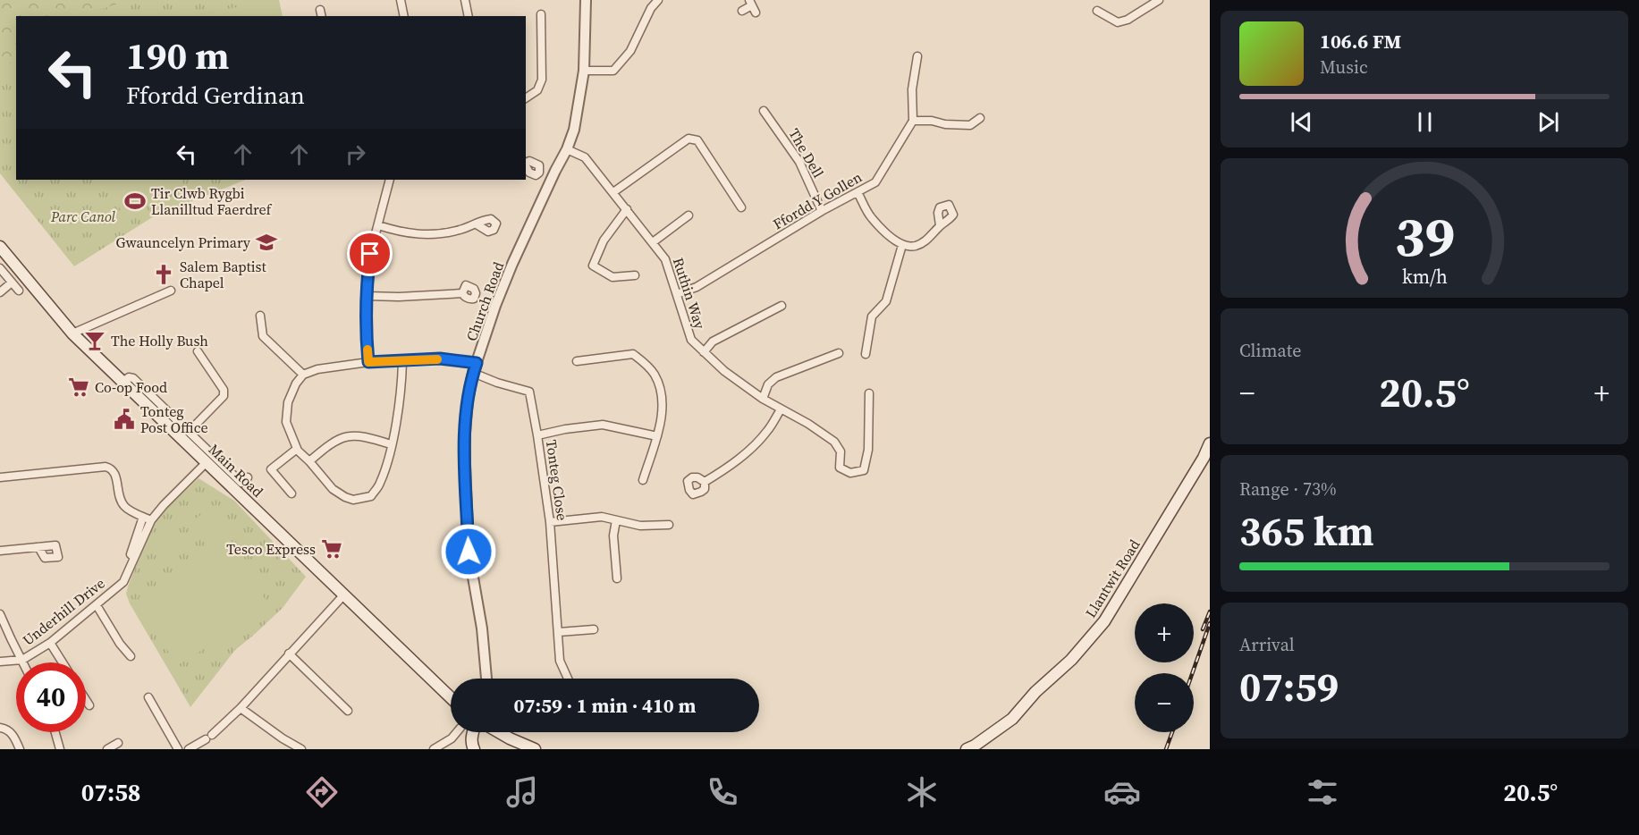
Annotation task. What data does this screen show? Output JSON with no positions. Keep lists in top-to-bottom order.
{
  "streets": {
    "main road": ["Main Road", "Llantwit Road"],
    "street": [
      "The Dell",
      "Ffordd Y Gollen",
      "Ruthin Way",
      "Church Road",
      "Tonteg Close",
      "Underhill Drive"
    ]
  },
  "crossings": [
    ["The Dell", "Ffordd Y Gollen"],
    ["Ffordd Y Gollen", "Ruthin Way"],
    ["Ruthin Way", "Church Road"],
    ["Church Road", "Tonteg Close"],
    ["Main Road", "Underhill Drive"]
  ],
  "parks": ["Parc Canol"],
  "places": {
    "sports": ["Tir Clwb Rygbi Llanilltud Faerdref"],
    "school or university": ["Gwauncelyn Primary"],
    "church": ["Salem Baptist Chapel"],
    "bar": ["The Holly Bush"],
    "supermarket": ["Co-op Food", "Tesco Express"],
    "public building": ["Tonteg Post Office"]
  },
  "page": {
    "turn": ["190 m", "Ffordd Gerdinan"],
    "song": ["106.6 FM", "Music"],
    "tile": [
      "Climate",
      ["Range · 73%", "365 km"],
      ["Arrival", "07:59"]
    ],
    "heat": ["−", "20.5°", "+"],
    "map_buttons": ["+", "−"],
    "limit": "40",
    "trip": "07:59 · 1 min · 410 m",
    "tabs": ["07:58", "20.5°"],
    "gauge": ["39", "km/h"]
  }
}
